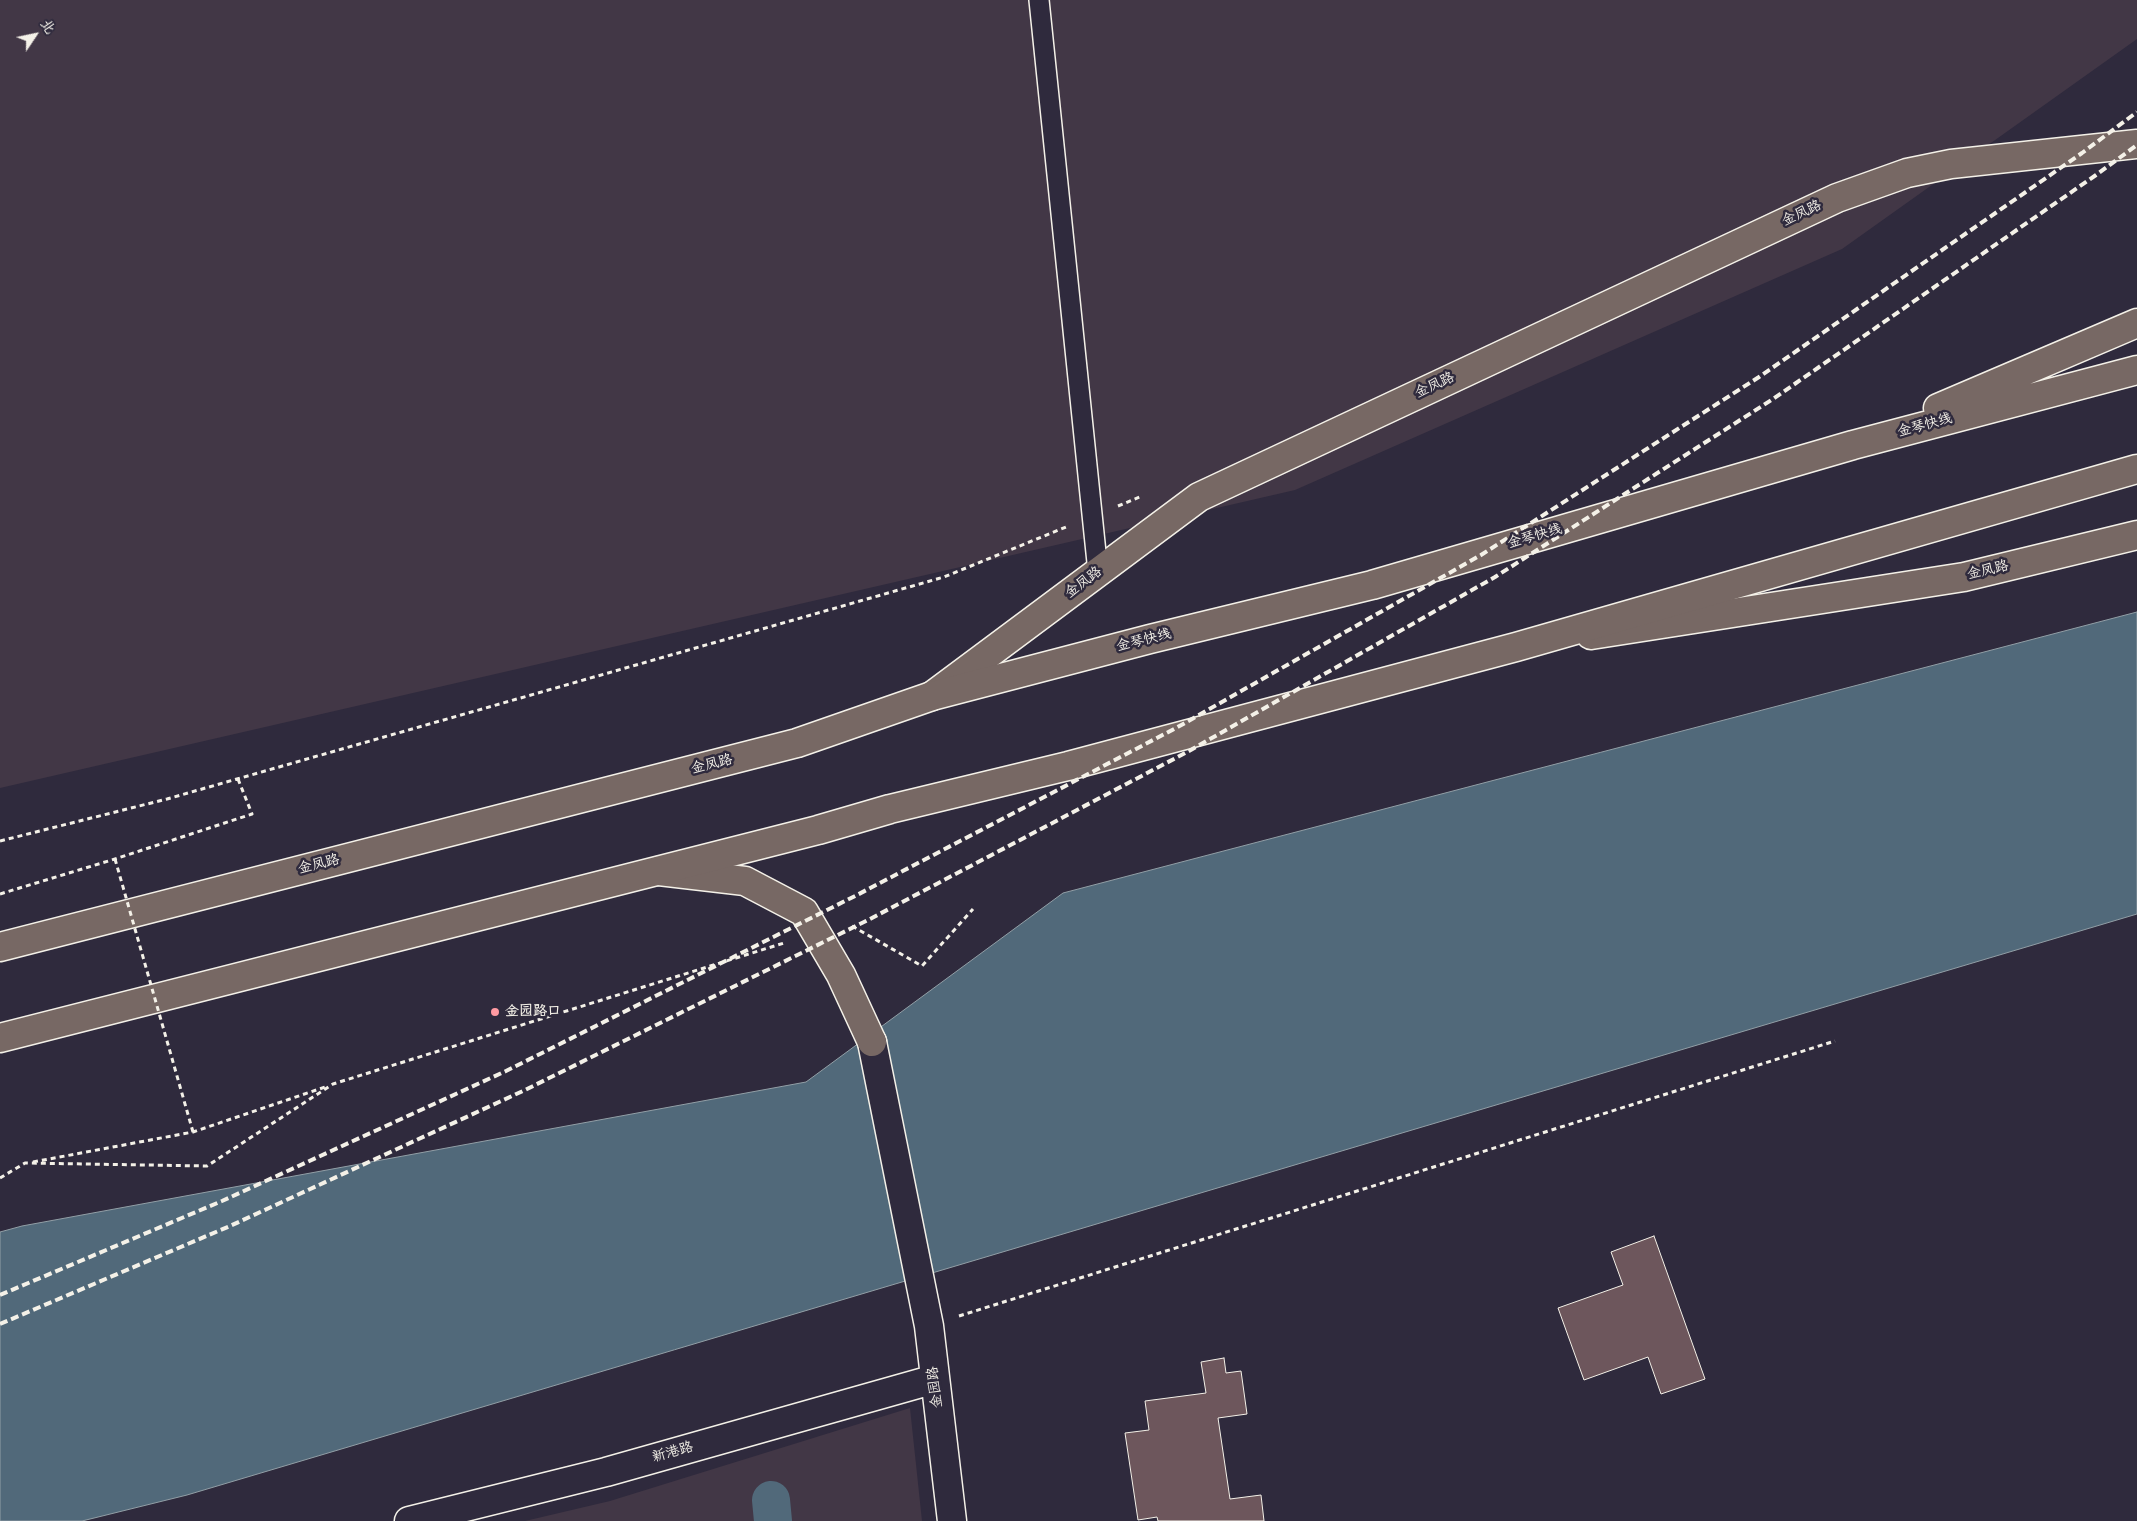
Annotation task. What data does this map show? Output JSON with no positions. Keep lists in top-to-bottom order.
{
  "streets": {
    "main road": ["金凤路", "金琴快线"],
    "street": ["金园路", "新港路"]
  },
  "crossings": [
    ["金凤路", "金琴快线"],
    ["金园路", "新港路"]
  ],
  "places": ["金园路口"],
  "north": "top right"
}
